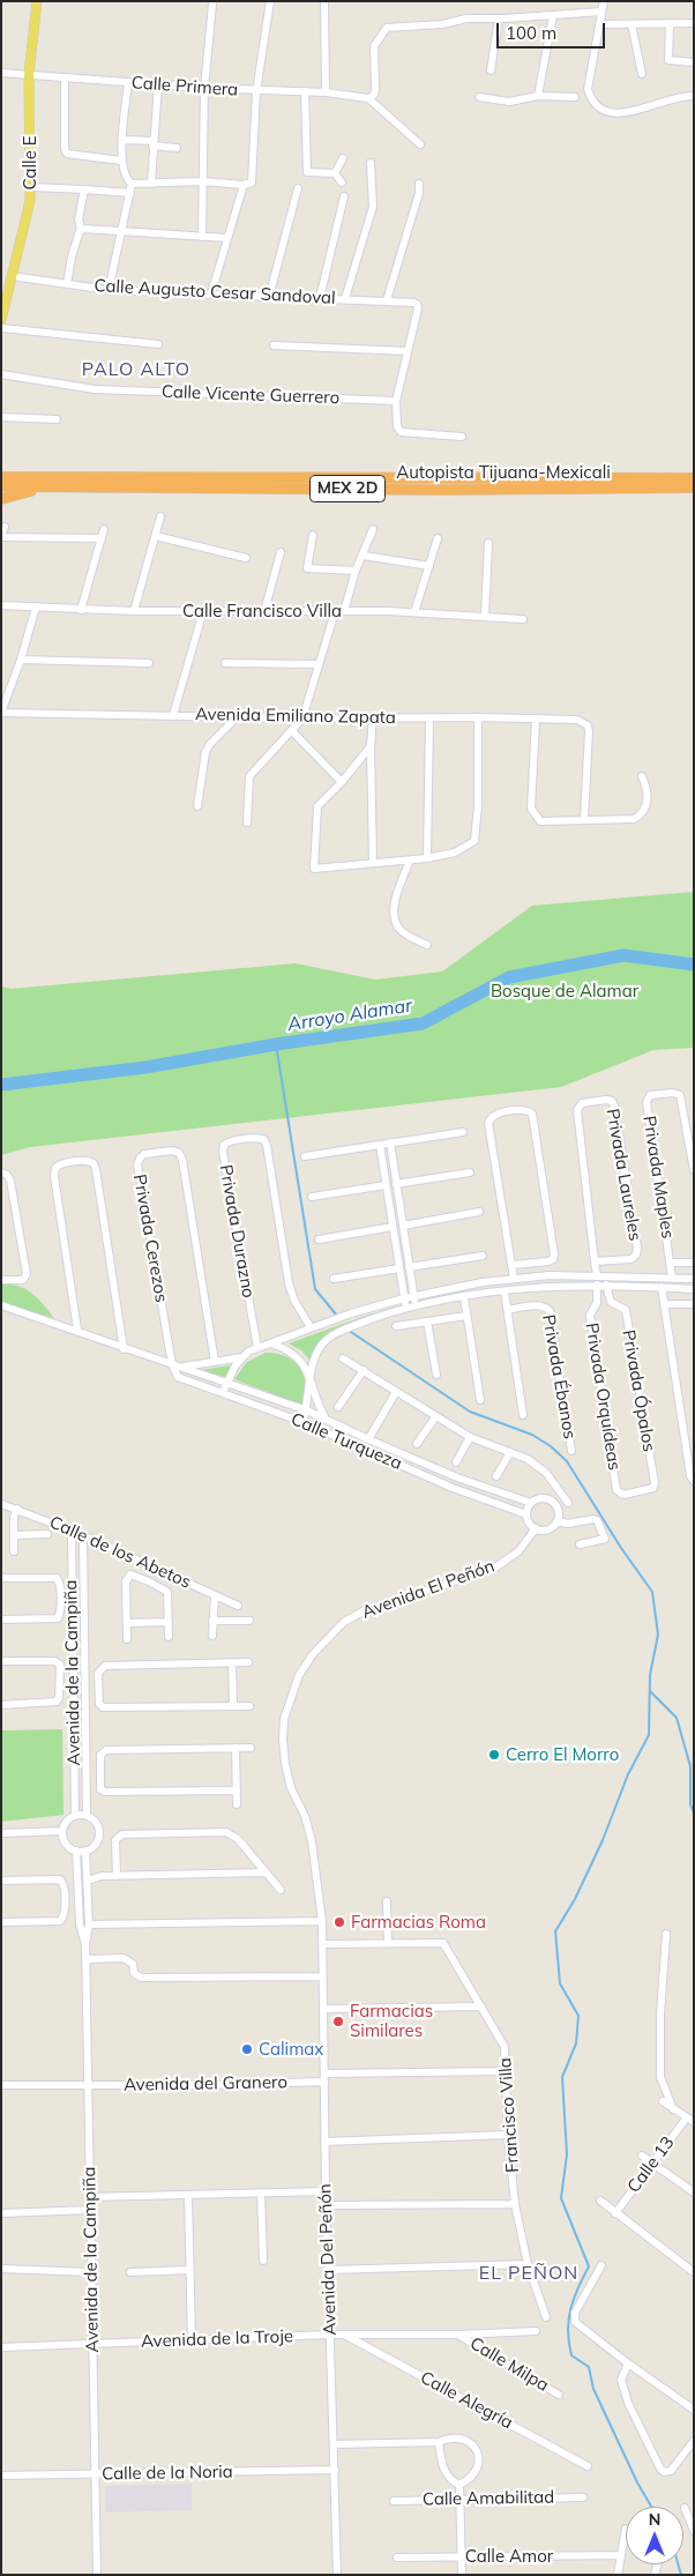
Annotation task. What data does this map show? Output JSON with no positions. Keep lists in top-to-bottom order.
{
  "streets": {
    "highway": ["Autopista Tijuana-Mexicali", "MEX 2D"],
    "main road": ["Calle E"],
    "street": [
      "Calle Primera",
      "Calle Augusto Cesar Sandoval",
      "Calle Vicente Guerrero",
      "Calle Francisco Villa",
      "Avenida Emiliano Zapata",
      "Privada Laureles",
      "Privada Maples",
      "Privada Durazno",
      "Privada Cerezos",
      "Privada Ébanos",
      "Privada Ópalos",
      "Privada Orquídeas",
      "Calle Turqueza",
      "Calle de los Abetos",
      "Avenida El Peñón",
      "Avenida de la Campiña",
      "Avenida del Granero",
      "Francisco Villa",
      "Calle 13",
      "Avenida Del Peñón",
      "Avenida de la Troje",
      "Calle Milpa",
      "Calle Alegría",
      "Calle de la Noria",
      "Calle Amabilitad",
      "Calle Amor"
    ]
  },
  "crossings": [
    ["Calle Primera", "Calle E"],
    ["Calle E", "Calle Augusto Cesar Sandoval"],
    ["Privada Cerezos", "Calle Turqueza"],
    ["Privada Ópalos", "Privada Orquídeas"],
    ["Calle Turqueza", "Avenida El Peñón"],
    ["Calle de los Abetos", "Avenida de la Campiña"],
    ["Avenida El Peñón", "Francisco Villa"],
    ["Avenida El Peñón", "Avenida Del Peñón"],
    ["Avenida de la Campiña", "Avenida del Granero"],
    ["Avenida de la Campiña", "Avenida de la Troje"],
    ["Avenida de la Campiña", "Calle de la Noria"],
    ["Avenida del Granero", "Francisco Villa"],
    ["Avenida del Granero", "Avenida Del Peñón"],
    ["Francisco Villa", "Avenida Del Peñón"],
    ["Avenida Del Peñón", "Avenida de la Troje"],
    ["Avenida Del Peñón", "Calle Alegría"],
    ["Avenida Del Peñón", "Calle de la Noria"],
    ["Avenida de la Troje", "Calle Milpa"],
    ["Avenida de la Troje", "Calle Alegría"]
  ],
  "districts": ["PALO ALTO", "EL PEÑON"],
  "water": ["Arroyo Alamar"],
  "parks": ["Bosque de Alamar"],
  "places": [
    "Cerro El Morro",
    "Farmacias Roma",
    "Farmacias Similares",
    "Calimax"
  ],
  "scale_bar": "100 m",
  "north": "top"
}
